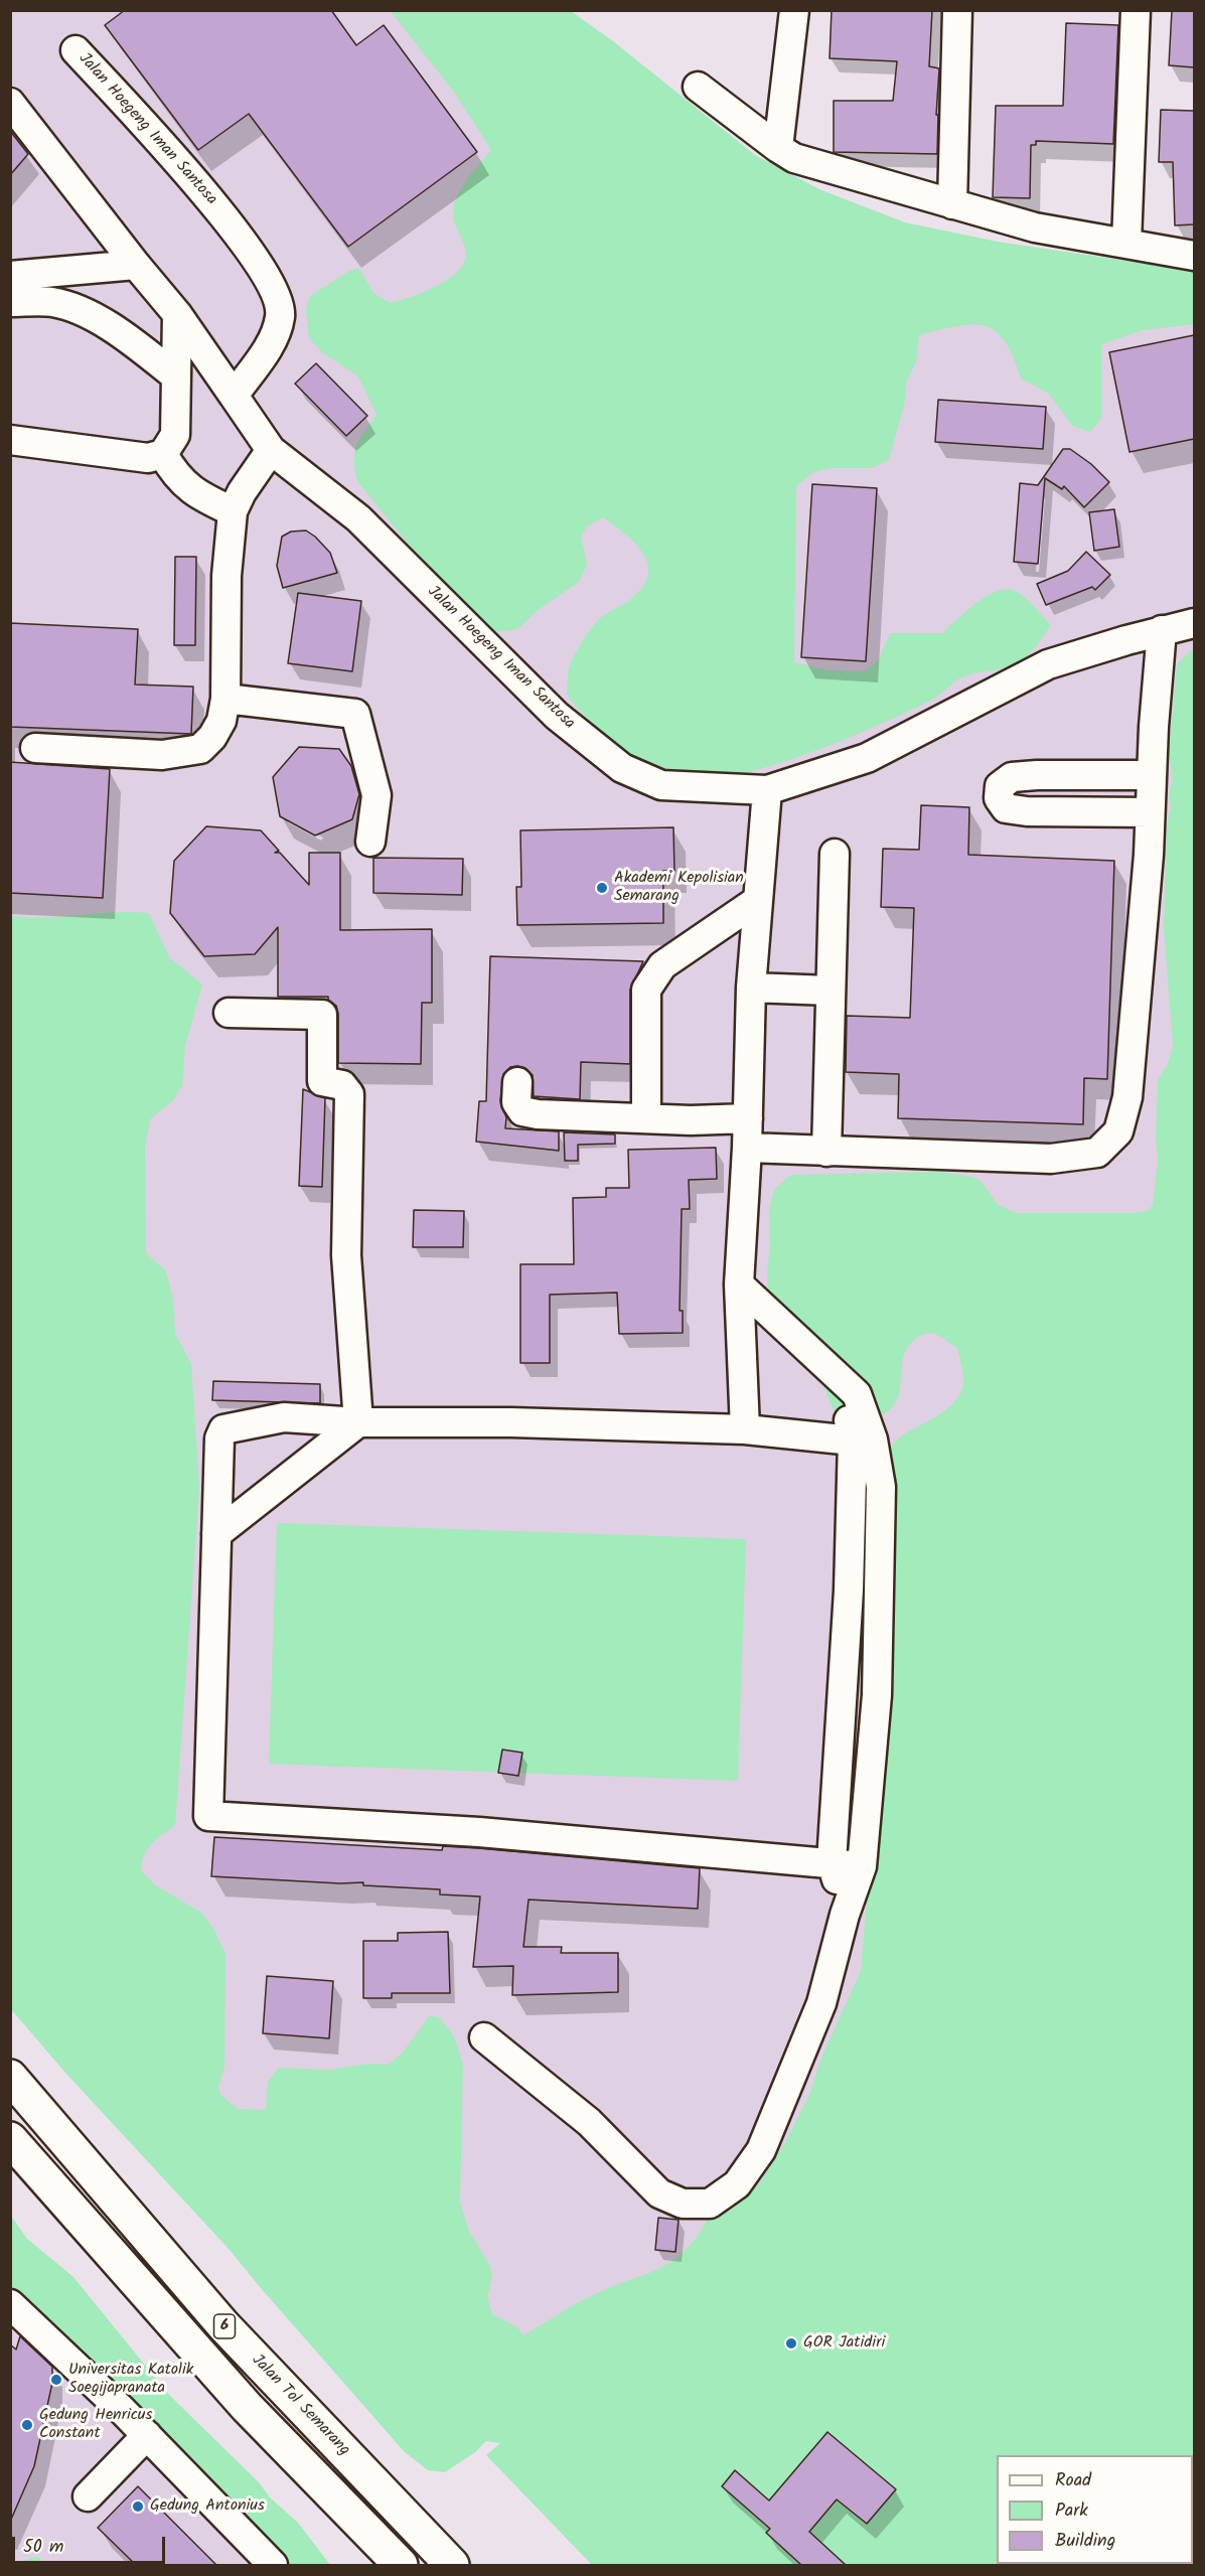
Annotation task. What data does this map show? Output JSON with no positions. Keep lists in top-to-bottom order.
{
  "streets": {
    "highway": ["6", "Jalan Tol Semarang"],
    "street": ["Jalan Hoegeng Iman Santosa"]
  },
  "places": [
    "Akademi Kepolisian Semarang",
    "GOR Jatidiri",
    "Universitas Katolik Soegijapranata",
    "Gedung Henricus Constant",
    "Gedung Antonius"
  ],
  "legend": ["Road", "Park", "Building"],
  "scale_bar": "50 m"
}
